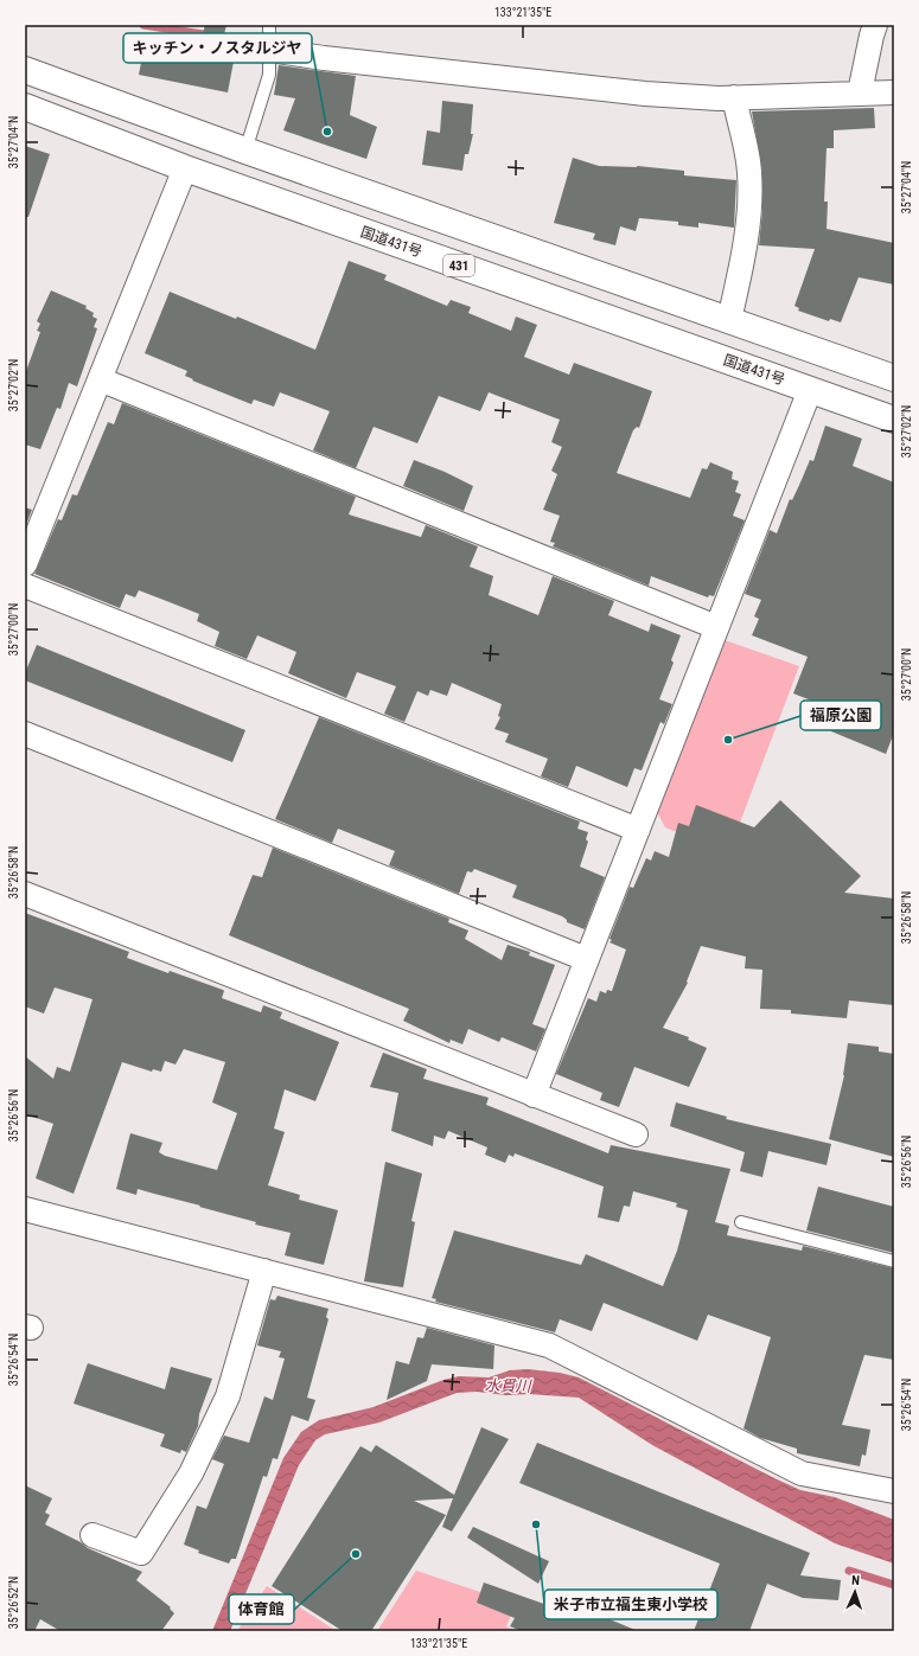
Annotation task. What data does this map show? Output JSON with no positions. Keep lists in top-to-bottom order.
{
  "streets": {
    "highway": ["国道431号", "431"]
  },
  "water": ["水貫川"],
  "places": [
    "キッチン・ノスタルジヤ",
    "福原公園",
    "米子市立福生東小学校",
    "体育館"
  ],
  "north": "top",
  "coordinates": [
    "133°21'35\"E",
    "35°27'04\"N",
    "35°27'02\"N",
    "35°27'00\"N",
    "35°26'58\"N",
    "35°26'56\"N",
    "35°26'54\"N",
    "35°26'52\"N"
  ]
}
